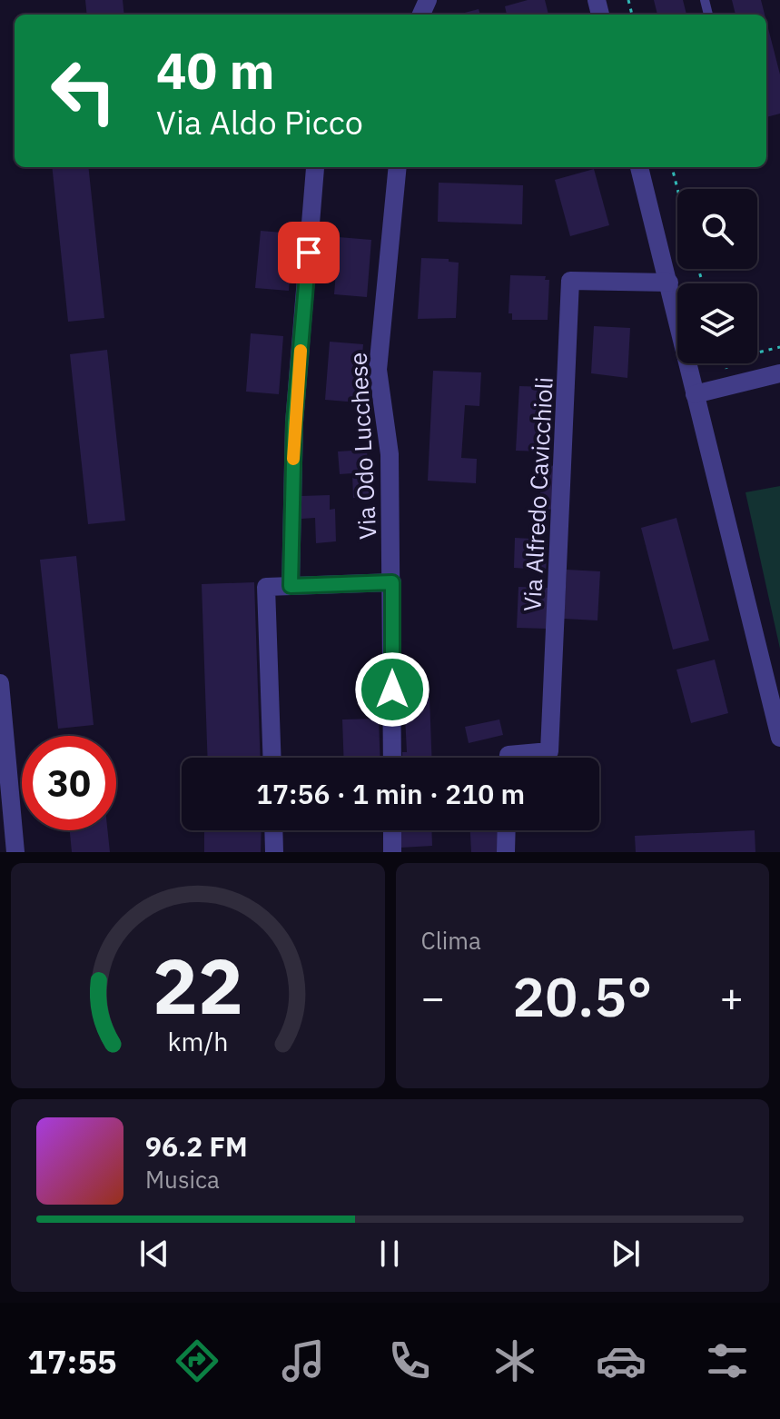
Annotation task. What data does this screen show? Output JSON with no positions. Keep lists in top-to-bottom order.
{
  "streets": {
    "street": ["Via Odo Lucchese", "Via Alfredo Cavicchioli"]
  },
  "page": {
    "turn": ["40 m", "Via Aldo Picco"],
    "limit": "30",
    "trip": "17:56 · 1 min · 210 m",
    "tile": "Clima",
    "heat": ["−", "20.5°", "+"],
    "song": ["96.2 FM", "Musica"],
    "tabs": "17:55",
    "gauge": ["22", "km/h"]
  }
}
